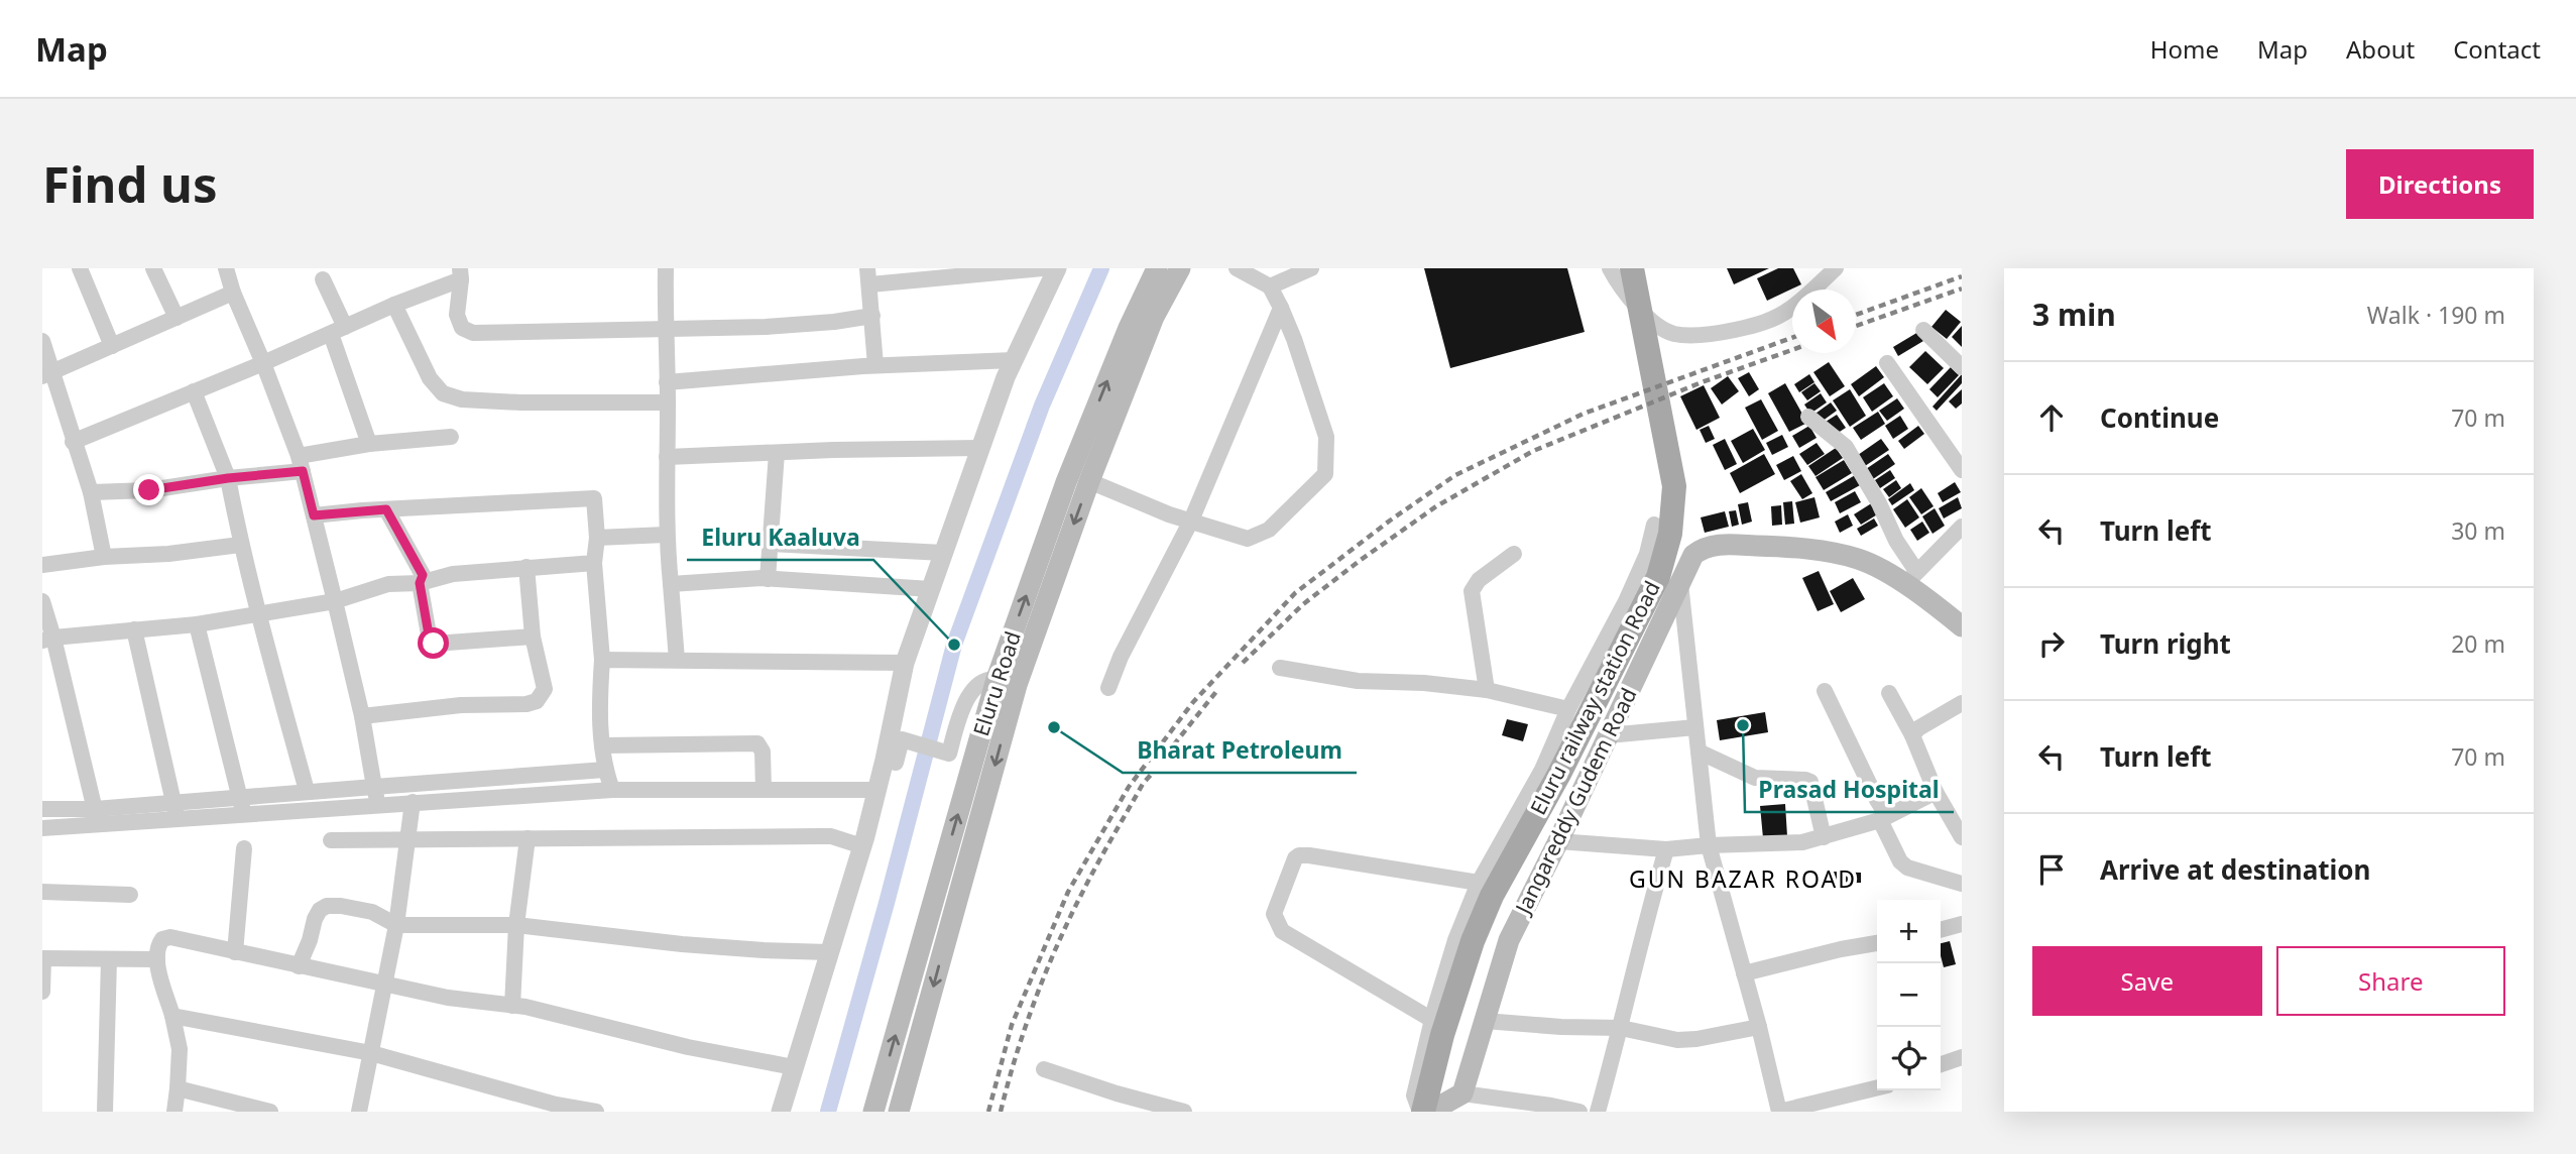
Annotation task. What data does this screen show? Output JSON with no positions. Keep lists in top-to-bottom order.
{
  "streets": {
    "main road": ["Eluru Road", "Eluru railway station Road", "Jangareddy Gudem Road"]
  },
  "districts": ["GUN BAZAR ROAD"],
  "places": ["Eluru Kaaluva", "Prasad Hospital", "Bharat Petroleum"],
  "north": "bottom right",
  "page": {
    "header": "Map",
    "nav": [
      "Home",
      "Map",
      "About",
      "Contact"
    ],
    "buttons": [
      "Directions",
      ["Save", "Share"]
    ],
    "title": "Find us",
    "heading": ["3 min", "Walk · 190 m"],
    "list": [
      ["Continue", "70 m"],
      ["Turn left", "30 m"],
      ["Turn right", "20 m"],
      ["Turn left", "70 m"],
      "Arrive at destination"
    ],
    "map_buttons": ["+", "−"]
  }
}
